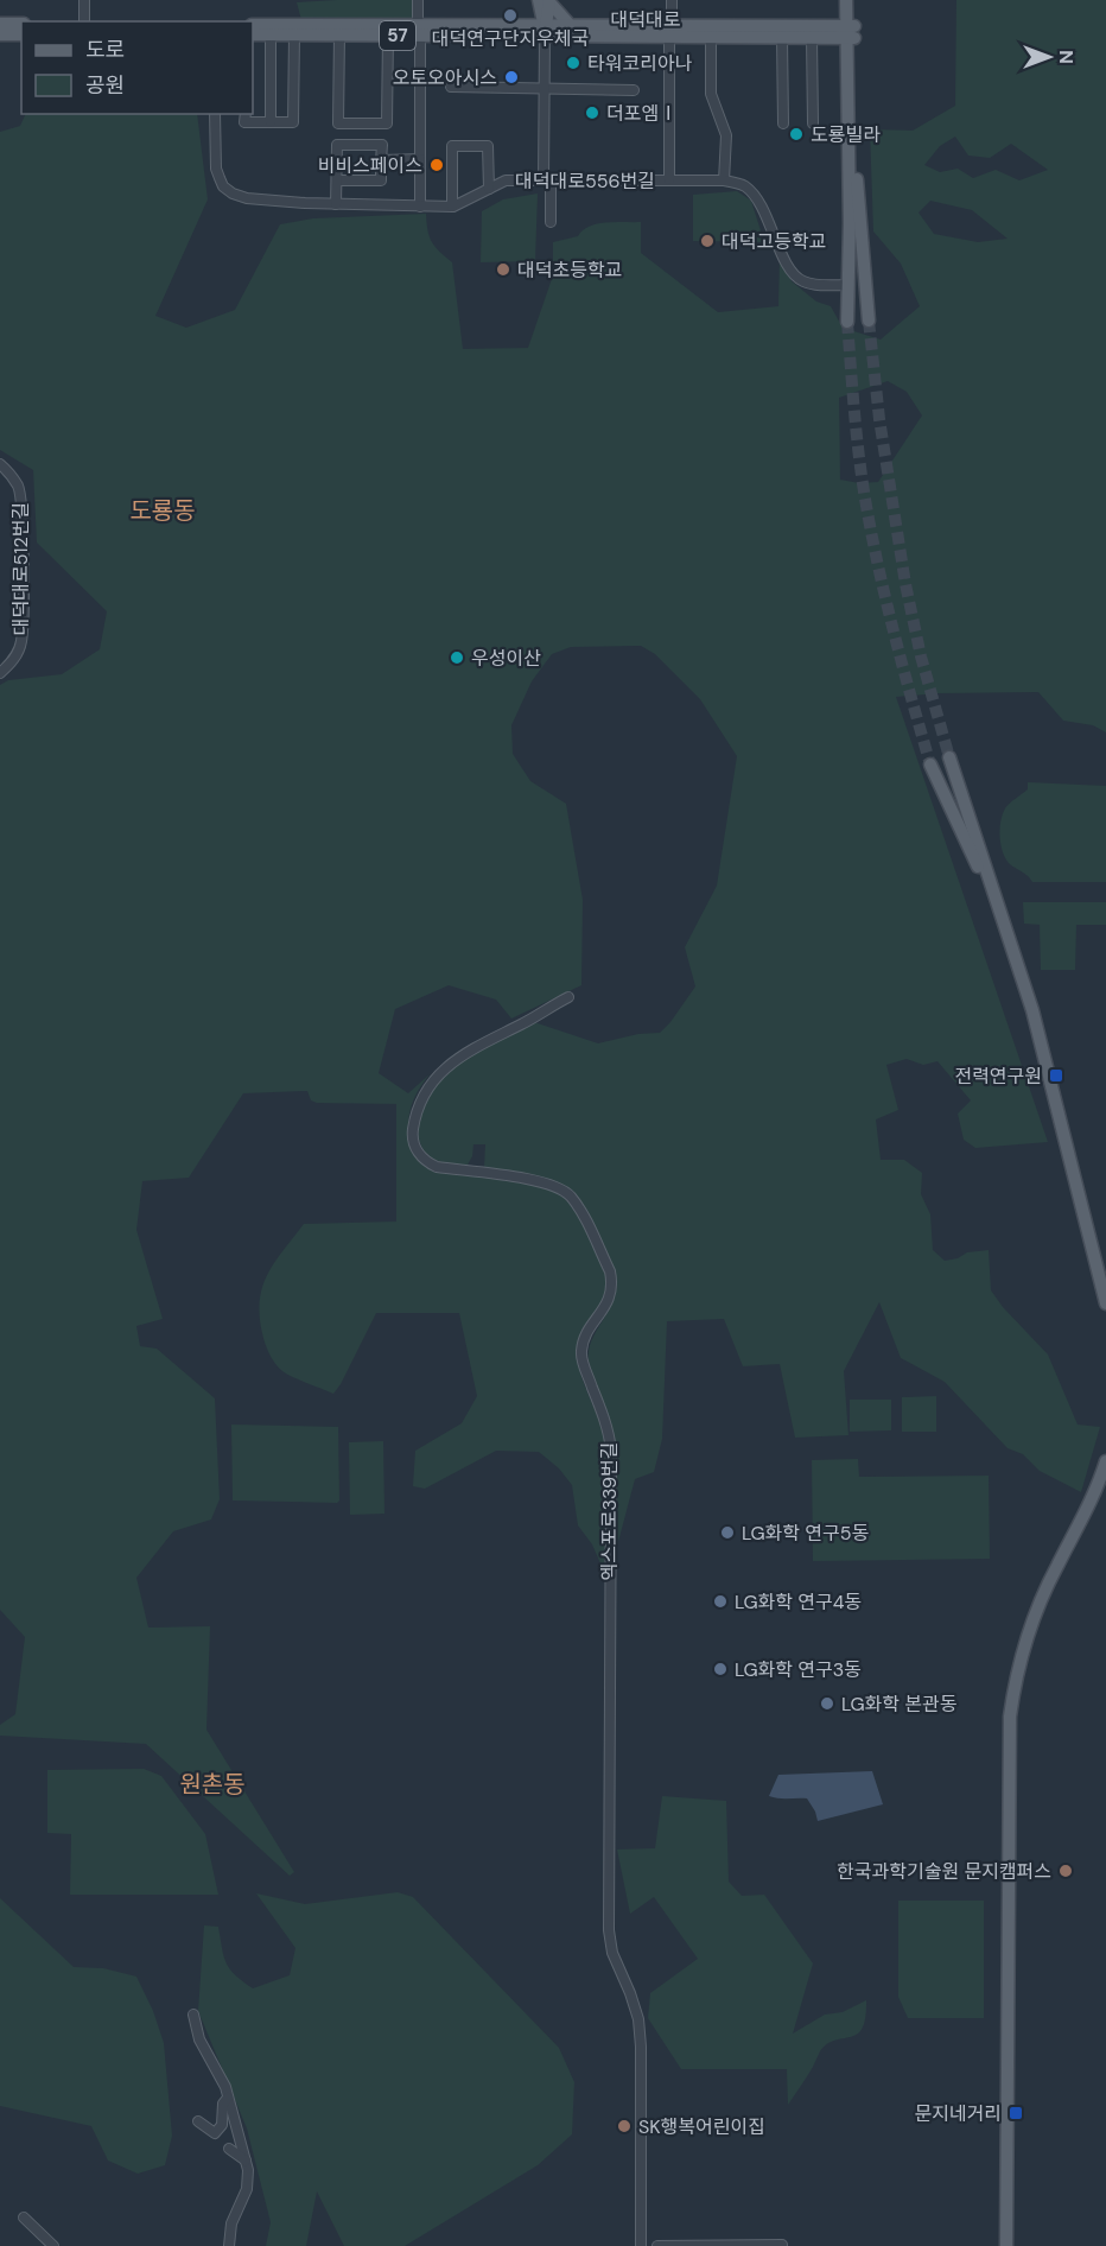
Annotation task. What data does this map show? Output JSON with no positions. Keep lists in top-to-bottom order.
{
  "streets": {
    "main road": ["대덕대로", "57"],
    "street": ["대덕대로556번길", "대덕대로512번길", "엑스포로339번길"]
  },
  "districts": ["도룡동", "원촌동"],
  "places": {
    "other": [
      "대덕연구단지우체국",
      "타워코리아나",
      "오토오아시스",
      "더포엠Ⅰ",
      "도룡빌라",
      "비비스페이스",
      "대덕고등학교",
      "대덕초등학교",
      "우성이산",
      "LG화학 연구5동",
      "LG화학 연구4동",
      "LG화학 연구3동",
      "LG화학 본관동",
      "한국과학기술원 문지캠퍼스",
      "SK행복어린이집"
    ],
    "transit": ["전력연구원", "문지네거리"]
  },
  "legend": ["도로", "공원"],
  "north": "right"
}
